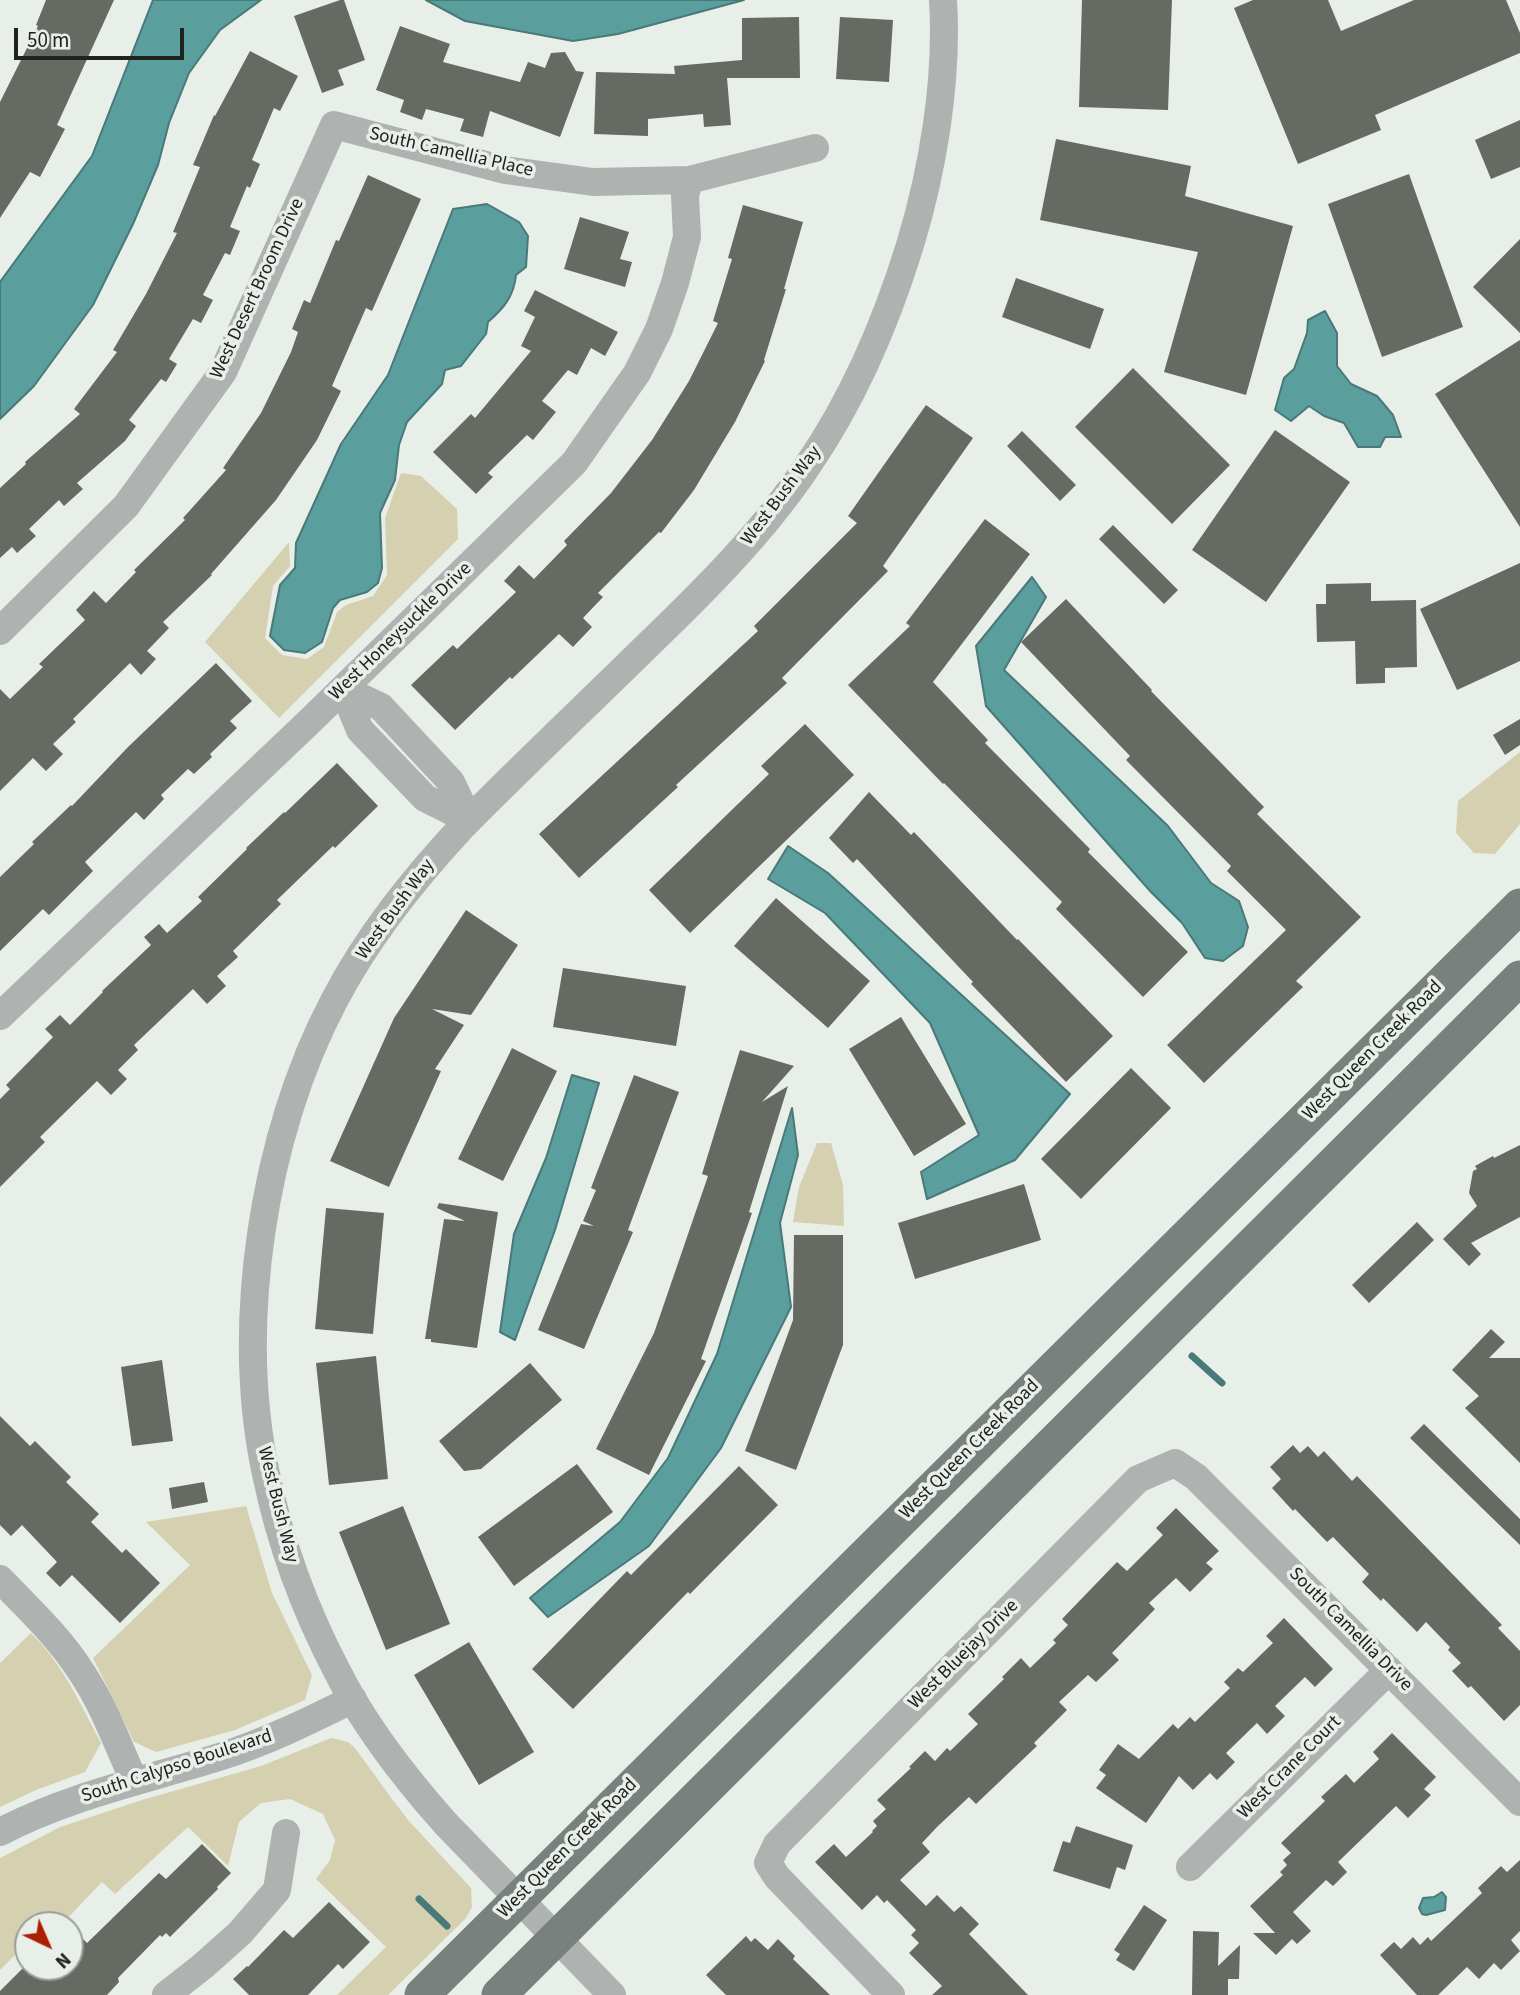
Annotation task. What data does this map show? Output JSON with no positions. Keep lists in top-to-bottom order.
{
  "streets": {
    "main road": ["West Queen Creek Road"],
    "street": [
      "South Camellia Place",
      "West Desert Broom Drive",
      "West Bush Way",
      "West Honeysuckle Drive",
      "South Camellia Drive",
      "West Bluejay Drive",
      "South Calypso Boulevard",
      "West Crane Court"
    ]
  },
  "crossings": [
    ["South Camellia Place", "West Desert Broom Drive"],
    ["South Camellia Place", "West Honeysuckle Drive"],
    ["West Bush Way", "West Queen Creek Road"],
    ["West Bush Way", "South Calypso Boulevard"],
    ["South Camellia Drive", "West Bluejay Drive"],
    ["South Camellia Drive", "West Crane Court"]
  ],
  "scale_bar": "50 m",
  "north": "bottom right"
}
